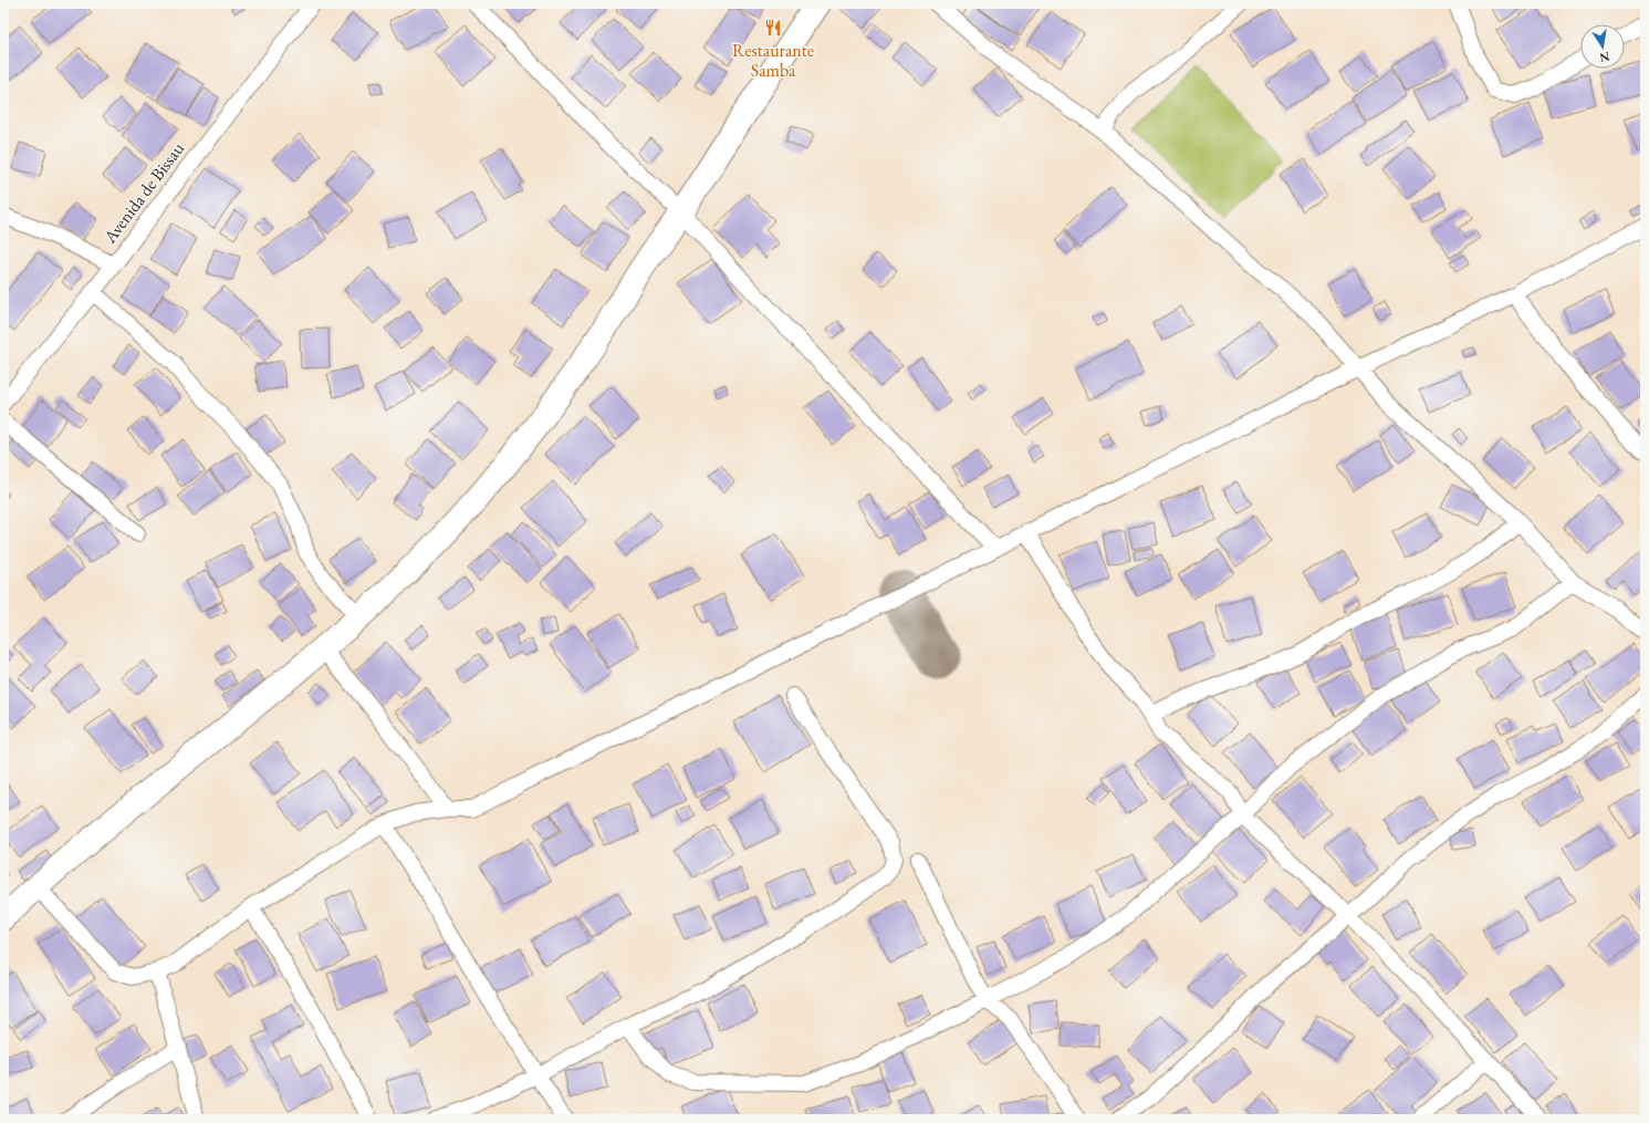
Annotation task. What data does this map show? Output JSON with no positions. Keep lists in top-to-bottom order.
{
  "streets": {
    "street": ["Avenida de Bissau"]
  },
  "places": {
    "restaurant": ["Restaurante Samba"]
  },
  "north": "bottom"
}
